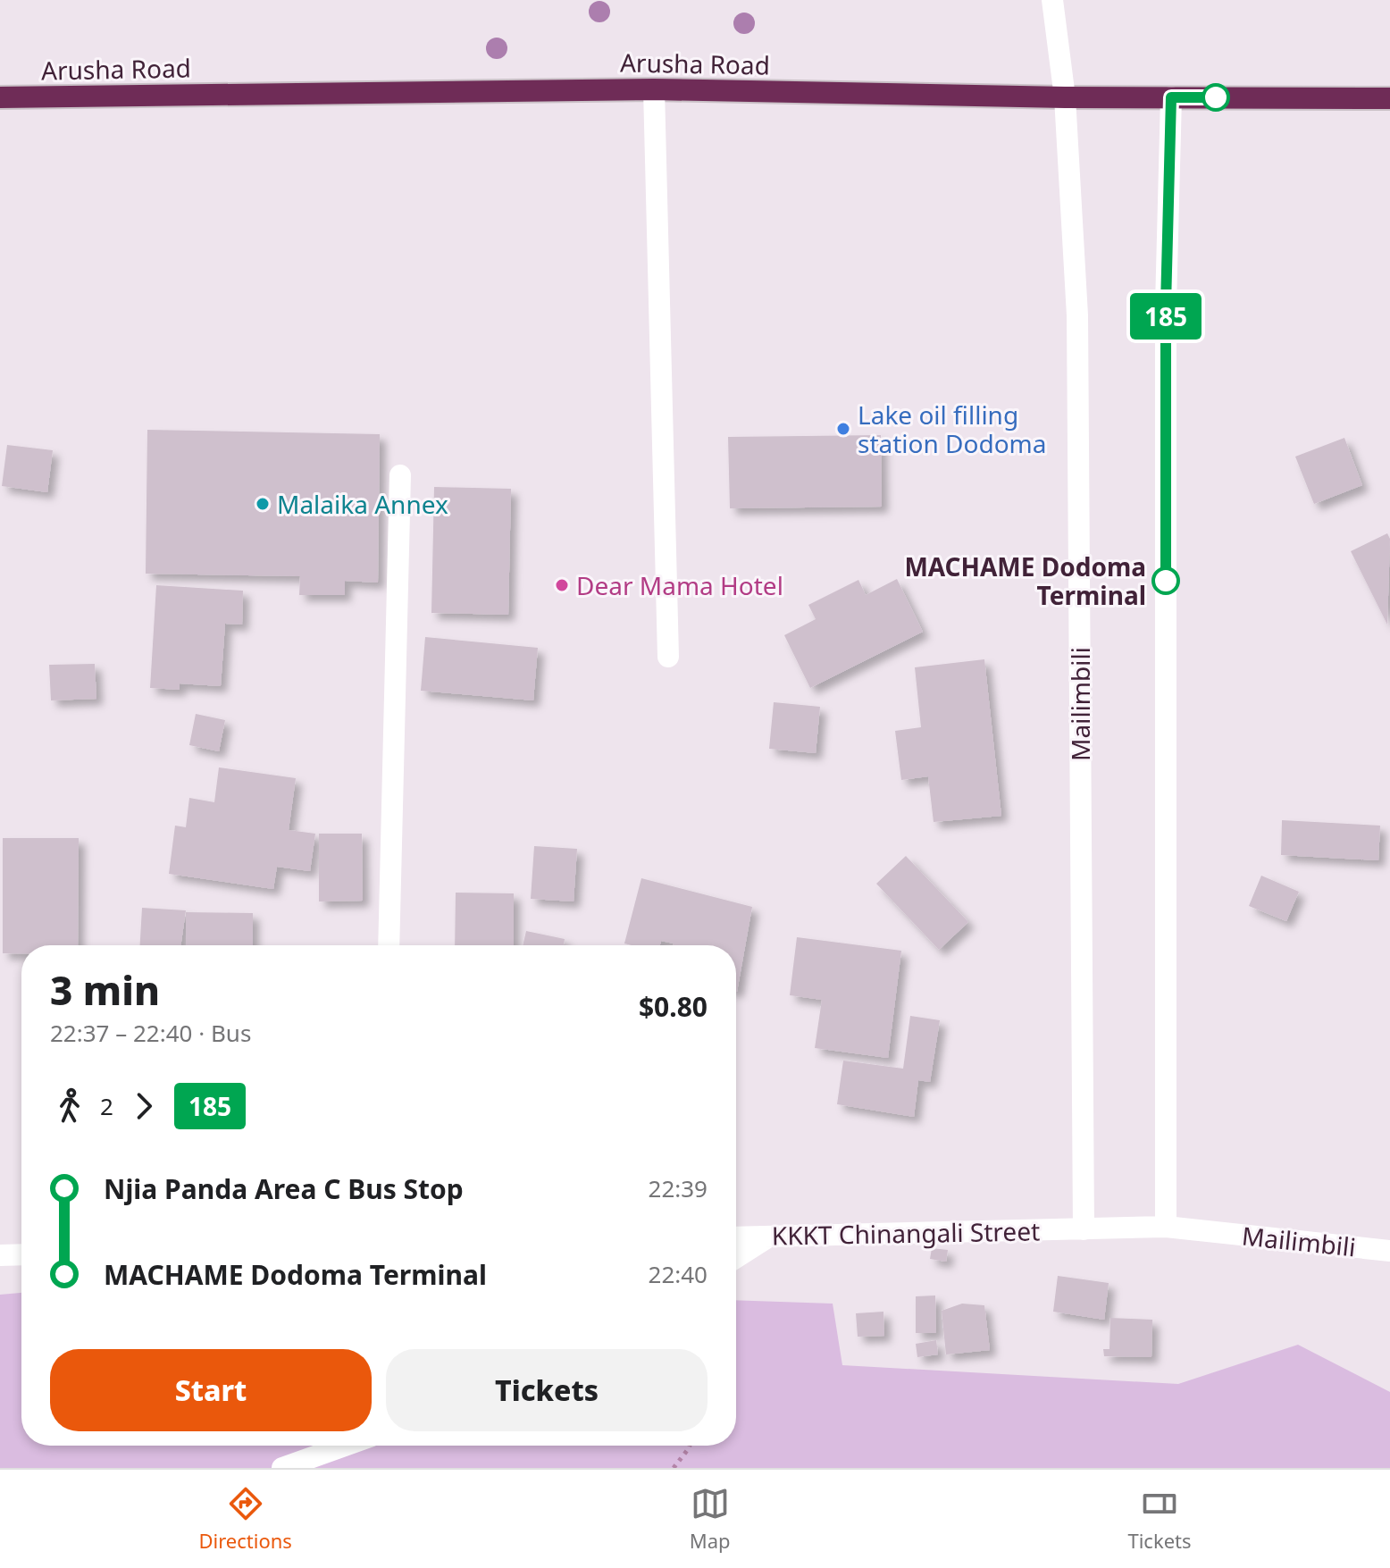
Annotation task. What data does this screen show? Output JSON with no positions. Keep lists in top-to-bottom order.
{
  "streets": {
    "highway": ["Arusha Road"],
    "street": ["Mailimbili", "KKKT Chinangali Street"]
  },
  "crossings": [
    ["Arusha Road", "Mailimbili"],
    ["Mailimbili", "KKKT Chinangali Street"]
  ],
  "places": [
    "Lake oil filling station Dodoma",
    "Malaika Annex",
    "MACHAME Dodoma Terminal",
    "Dear Mama Hotel"
  ],
  "lines": ["bus line 185"],
  "page": {
    "on_map": "185",
    "heading": ["3 min", "22:37 – 22:40 · Bus", "$0.80"],
    "legs": ["2", "185"],
    "list": [
      {
        "name": "Njia Panda Area C Bus Stop",
        "value": "22:39"
      },
      {
        "name": "MACHAME Dodoma Terminal",
        "value": "22:40"
      }
    ],
    "buttons": ["Start", "Tickets"],
    "tabs": ["Directions", "Map", "Tickets"]
  }
}
